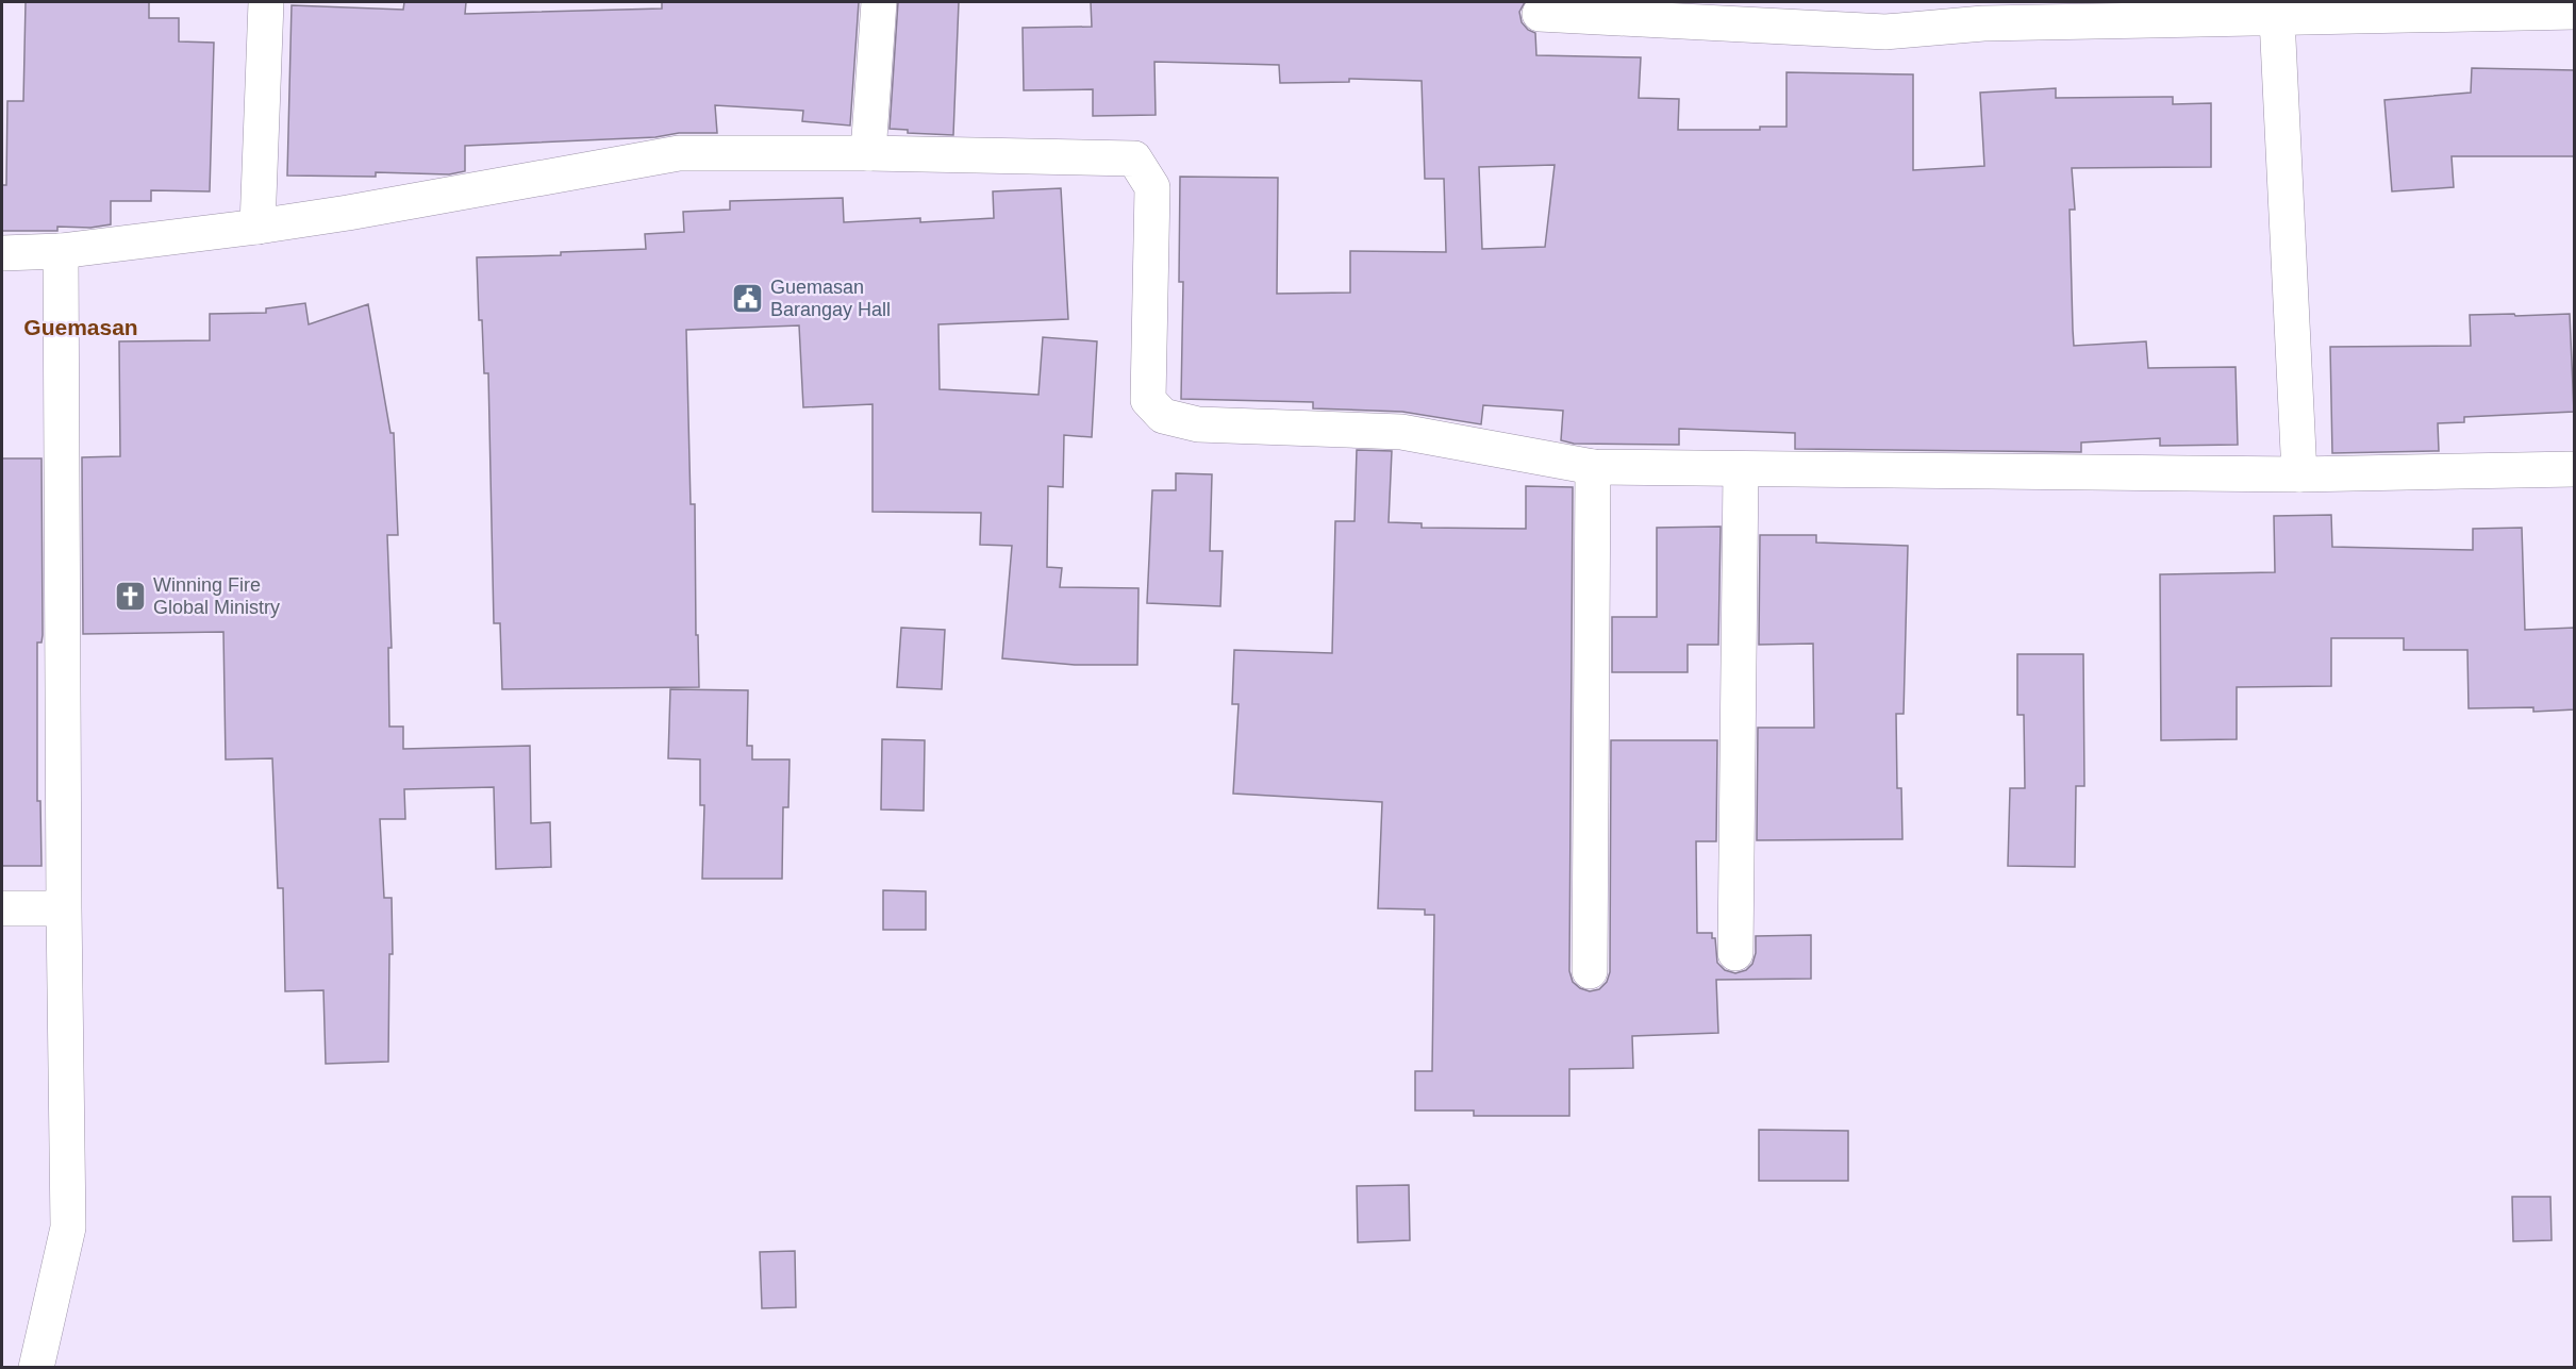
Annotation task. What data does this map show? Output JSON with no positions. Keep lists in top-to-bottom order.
{
  "districts": ["Guemasan"],
  "places": {
    "public building": ["Guemasan Barangay Hall"],
    "church": ["Winning Fire Global Ministry"]
  }
}
